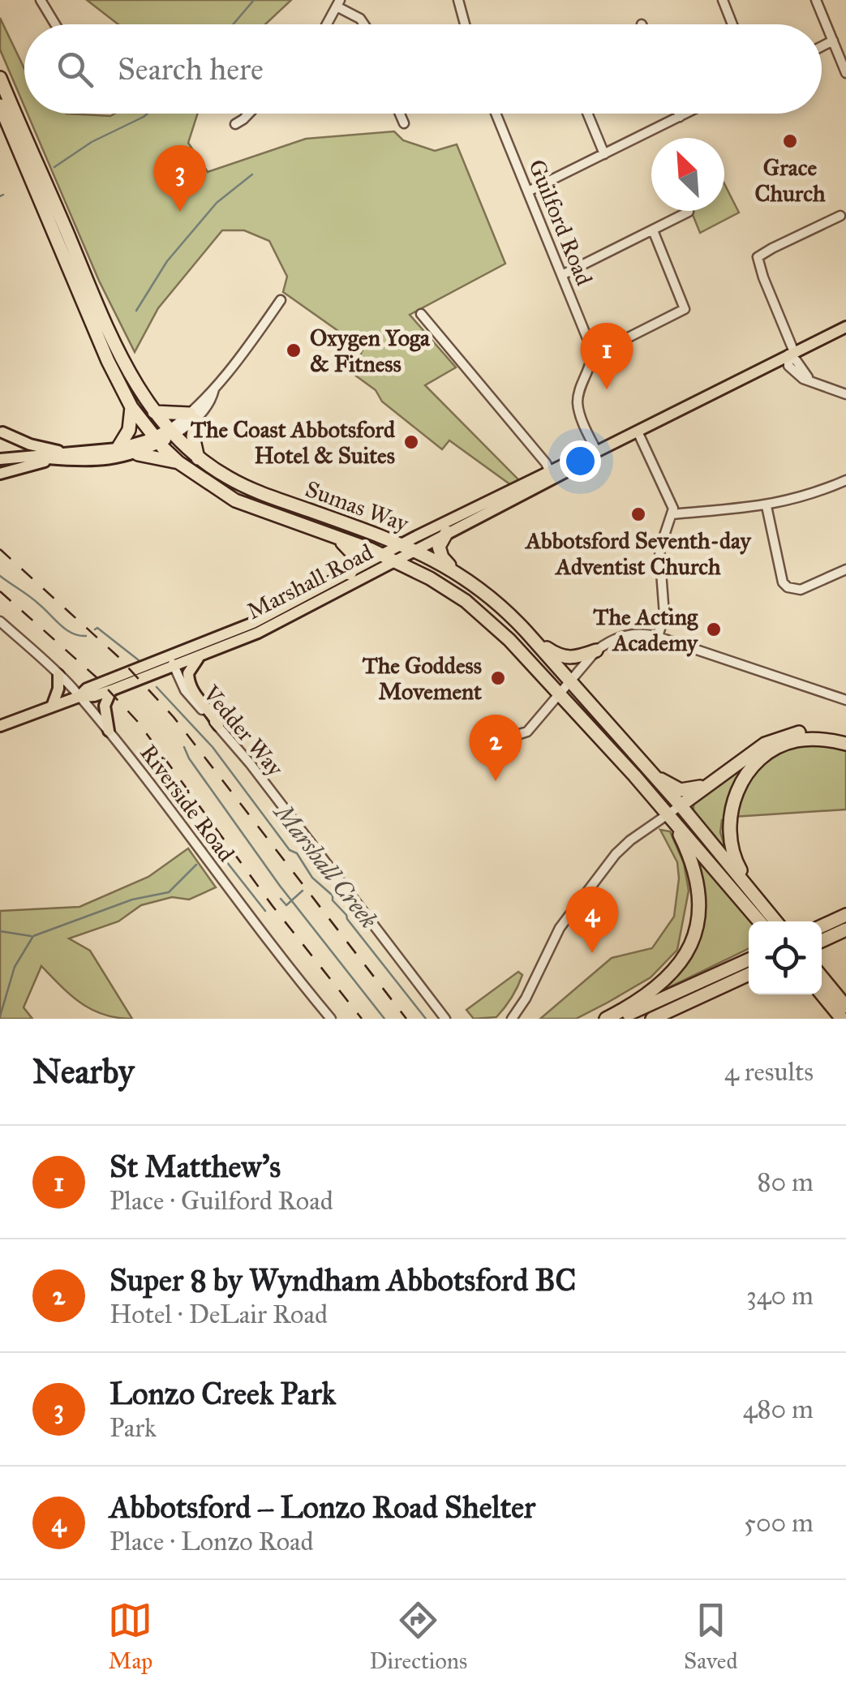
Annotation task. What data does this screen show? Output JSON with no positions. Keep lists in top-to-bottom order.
{
  "streets": {
    "highway": ["Sumas Way"],
    "main road": ["Marshall Road"],
    "street": ["Guilford Road", "Vedder Way", "Riverside Road"]
  },
  "crossings": [
    ["Sumas Way", "Marshall Road"],
    ["Marshall Road", "Vedder Way"],
    ["Marshall Road", "Riverside Road"]
  ],
  "water": ["Marshall Creek"],
  "places": [
    "Grace Church",
    "Oxygen Yoga & Fitness",
    "The Coast Abbotsford Hotel & Suites",
    "Abbotsford Seventh-day Adventist Church",
    "The Acting Academy",
    "The Goddess Movement"
  ],
  "north": "top left",
  "page": {
    "search": "Search here",
    "pins": [
      "3",
      "1",
      "2",
      "4"
    ],
    "heading": ["Nearby", "4 results"],
    "list": [
      {
        "mark": "1",
        "name": "St Matthew's",
        "note": "Place · Guilford Road",
        "value": "80 m"
      },
      {
        "mark": "2",
        "name": "Super 8 by Wyndham Abbotsford BC",
        "note": "Hotel · DeLair Road",
        "value": "340 m"
      },
      {
        "mark": "3",
        "name": "Lonzo Creek Park",
        "note": "Park",
        "value": "480 m"
      },
      {
        "mark": "4",
        "name": "Abbotsford – Lonzo Road Shelter",
        "note": "Place · Lonzo Road",
        "value": "500 m"
      }
    ],
    "nav": ["Map", "Directions", "Saved"]
  }
}
